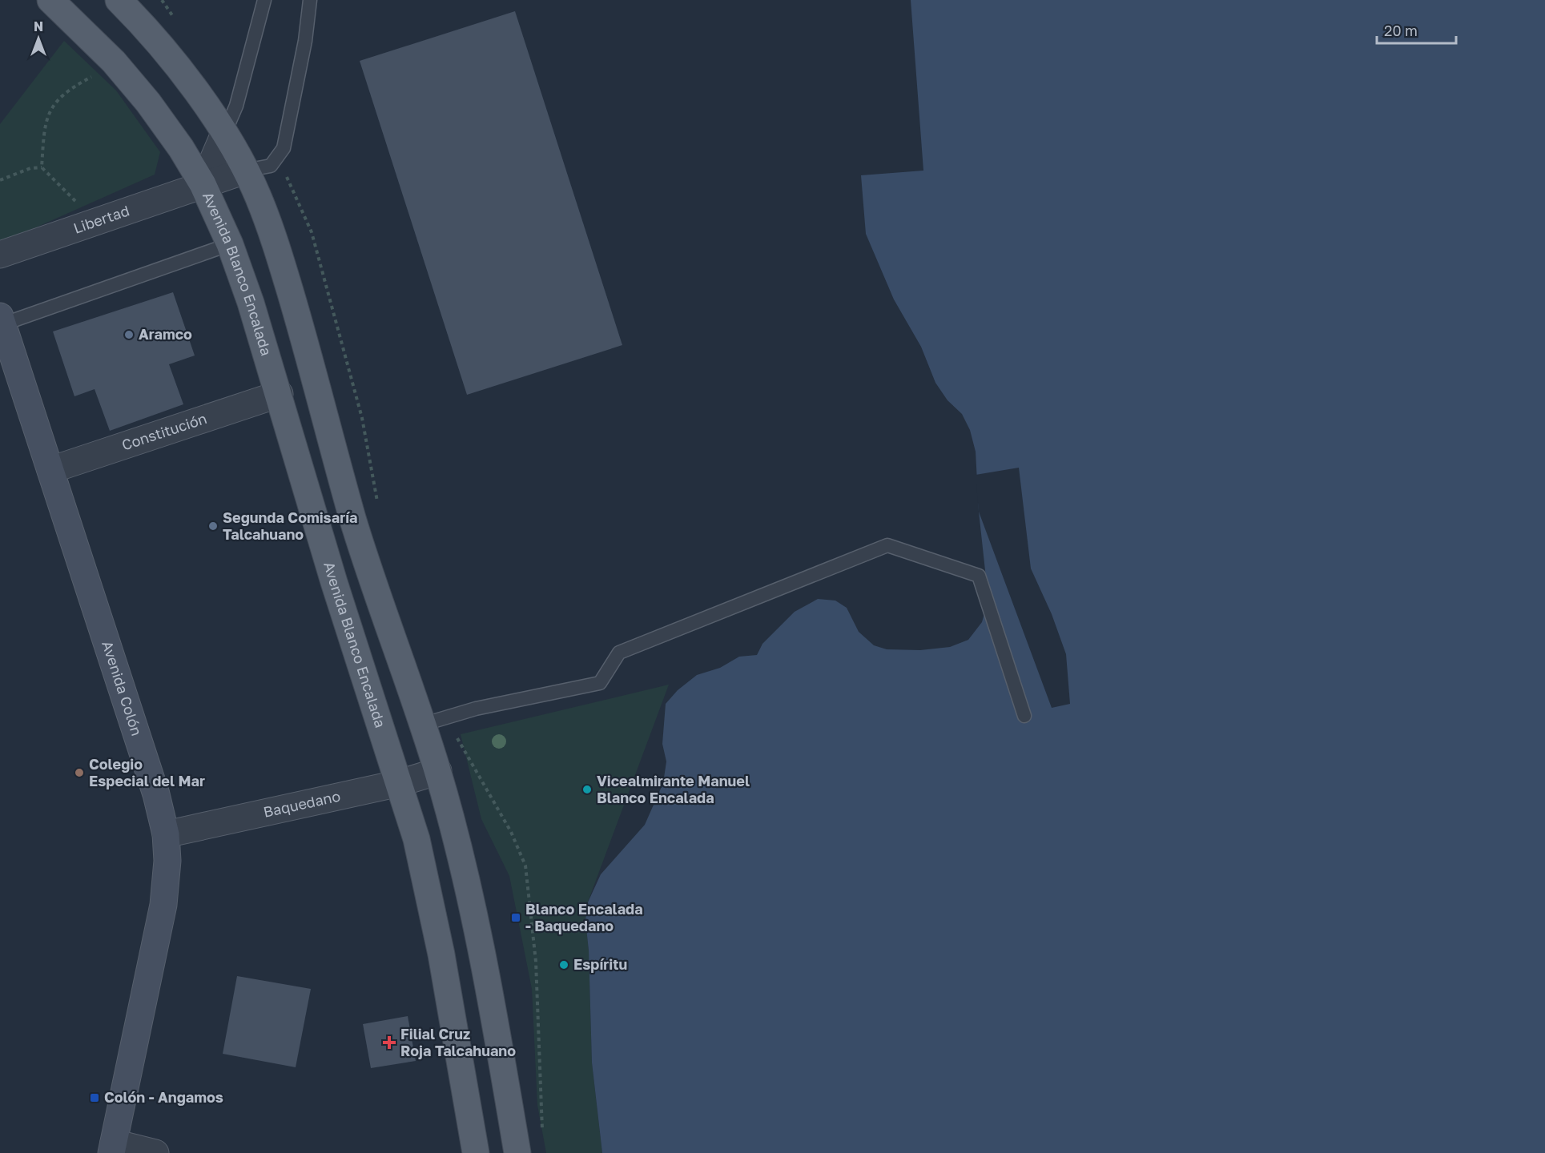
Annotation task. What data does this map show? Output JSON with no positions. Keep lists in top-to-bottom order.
{
  "streets": {
    "main road": ["Avenida Blanco Encalada", "Avenida Colón"],
    "street": ["Libertad", "Constitución", "Baquedano"]
  },
  "crossings": [
    ["Libertad", "Avenida Blanco Encalada"],
    ["Avenida Blanco Encalada", "Constitución"],
    ["Avenida Blanco Encalada", "Baquedano"],
    ["Constitución", "Avenida Colón"],
    ["Avenida Colón", "Baquedano"]
  ],
  "places": {
    "other": [
      "Aramco",
      "Segunda Comisaría Talcahuano",
      "Colegio Especial del Mar",
      "Vicealmirante Manuel Blanco Encalada",
      "Espíritu"
    ],
    "transit": ["Blanco Encalada - Baquedano", "Colón - Angamos"],
    "health": ["Filial Cruz Roja Talcahuano"]
  },
  "scale_bar": "20 m",
  "north": "top"
}
